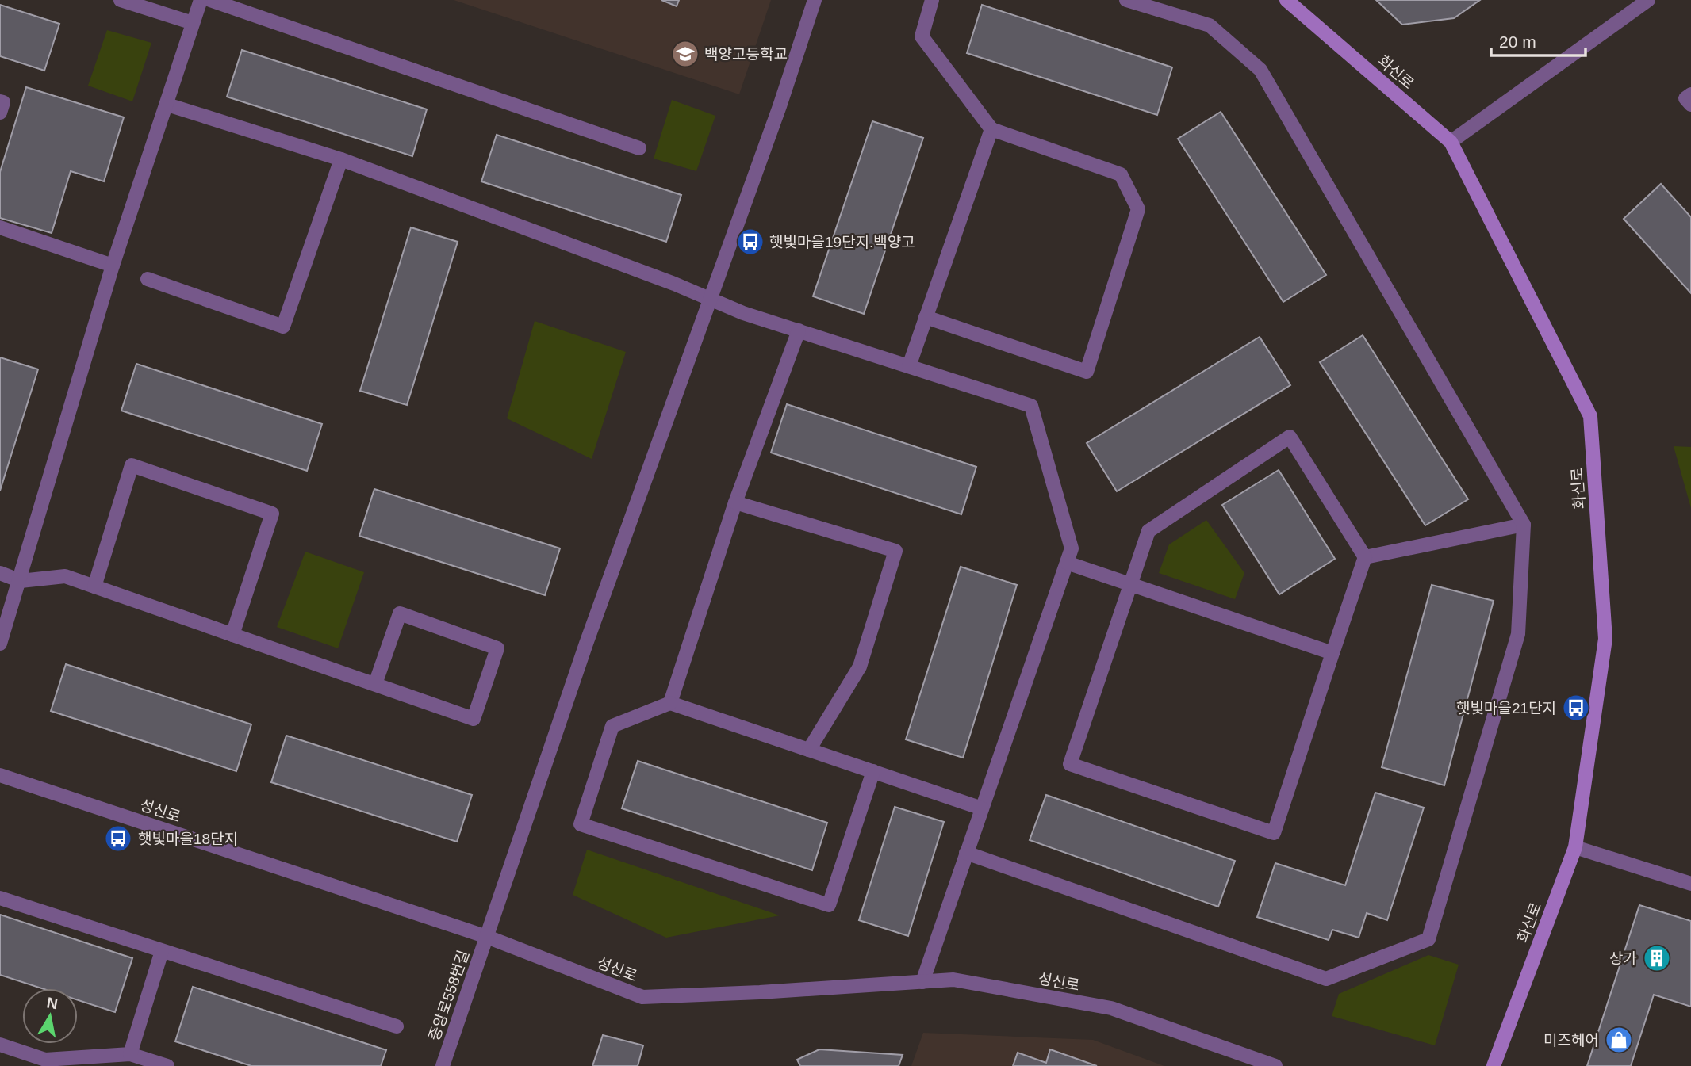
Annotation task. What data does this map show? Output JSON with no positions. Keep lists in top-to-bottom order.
{
  "streets": {
    "main road": ["화신로"],
    "street": ["성신로", "중앙로558번길"]
  },
  "crossings": [
    ["성신로", "중앙로558번길"]
  ],
  "places": {
    "school or university": ["백양고등학교"],
    "bus stop": ["햇빛마을19단지.백양고", "햇빛마을21단지", "햇빛마을18단지"],
    "building": ["상가"],
    "shop": ["미즈헤어"]
  },
  "scale_bar": "20 m",
  "north": "top"
}
